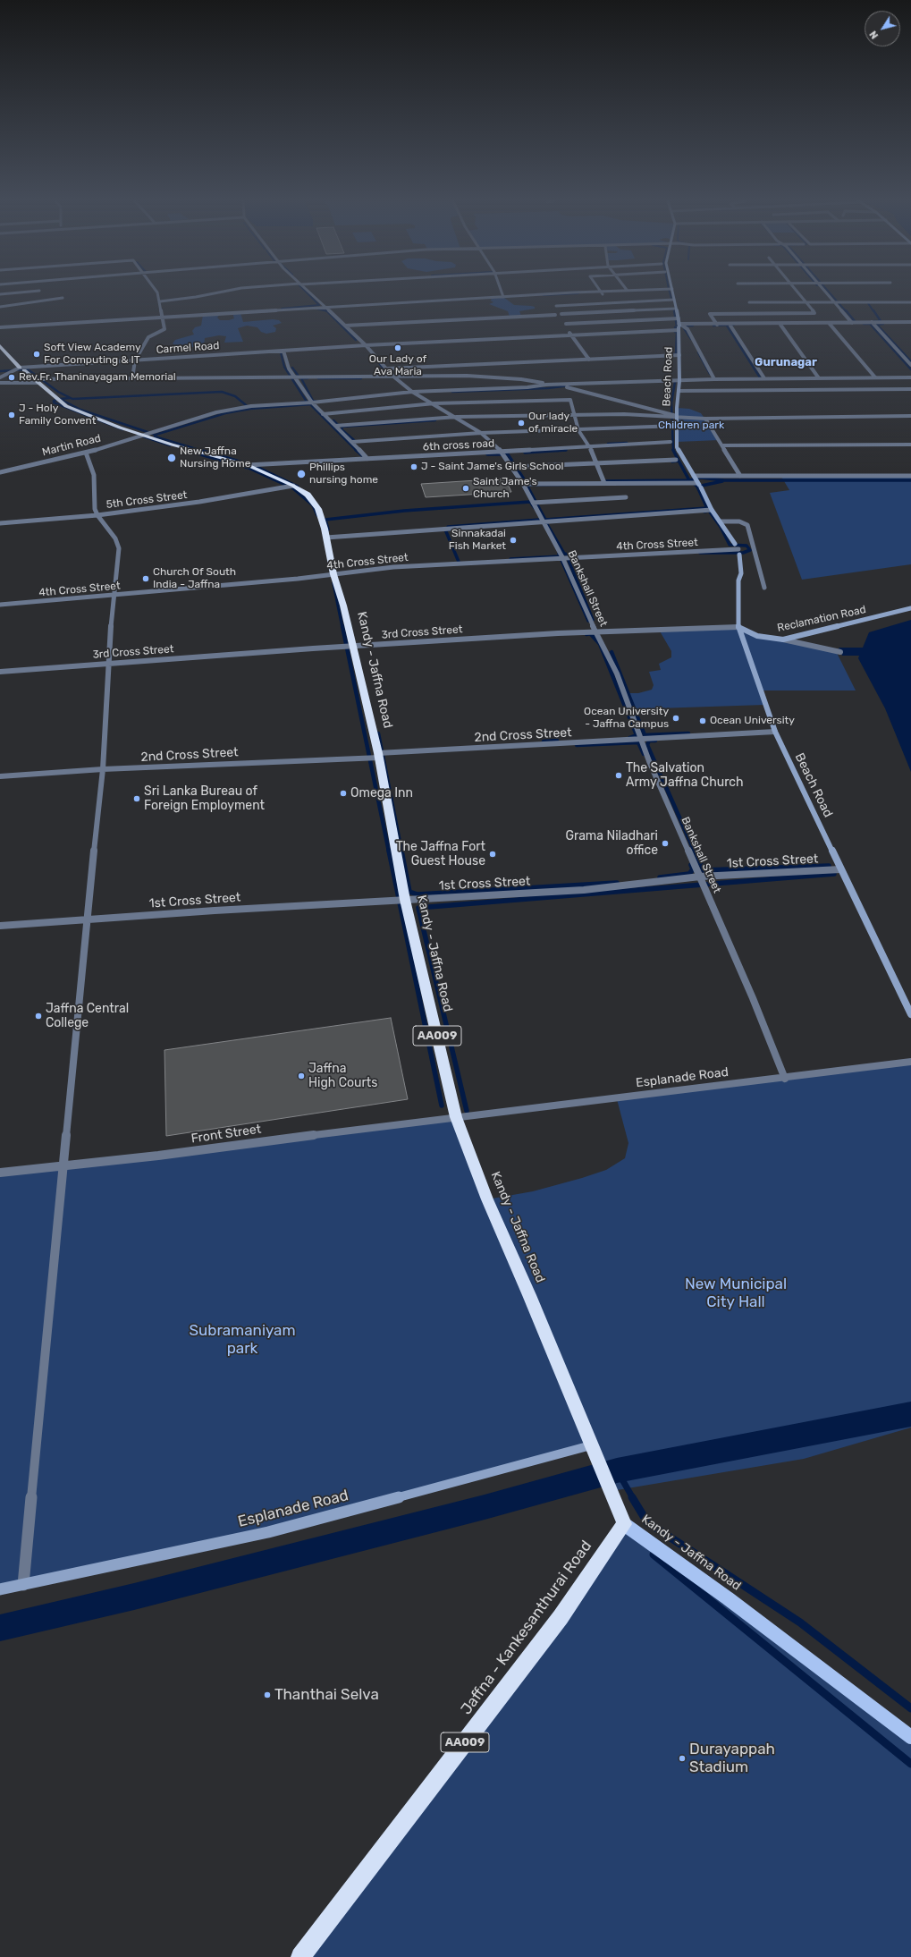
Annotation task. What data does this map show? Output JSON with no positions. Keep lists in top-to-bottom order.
{
  "streets": {
    "highway": ["Kandy - Jaffna Road", "AA009", "Jaffna - Kankesanthurai Road"],
    "main road": ["Beach Road", "Reclamation Road", "Esplanade Road"],
    "street": [
      "Carmel Road",
      "Martin Road",
      "6th cross road",
      "5th Cross Street",
      "4th Cross Street",
      "Bankshall Street",
      "3rd Cross Street",
      "2nd Cross Street",
      "1st Cross Street",
      "Front Street"
    ]
  },
  "crossings": [
    ["Carmel Road", "Beach Road"],
    ["Carmel Road", "Bankshall Street"],
    ["Carmel Road", "Kandy - Jaffna Road"],
    ["Beach Road", "4th Cross Street"],
    ["Beach Road", "Reclamation Road"],
    ["Beach Road", "3rd Cross Street"],
    ["Beach Road", "2nd Cross Street"],
    ["Beach Road", "1st Cross Street"],
    ["Martin Road", "Bankshall Street"],
    ["Martin Road", "Kandy - Jaffna Road"],
    ["6th cross road", "Bankshall Street"],
    ["6th cross road", "Kandy - Jaffna Road"],
    ["5th Cross Street", "Kandy - Jaffna Road"],
    ["4th Cross Street", "Bankshall Street"],
    ["4th Cross Street", "Kandy - Jaffna Road"],
    ["Bankshall Street", "3rd Cross Street"],
    ["Bankshall Street", "2nd Cross Street"],
    ["Bankshall Street", "1st Cross Street"],
    ["Bankshall Street", "Esplanade Road"],
    ["Reclamation Road", "3rd Cross Street"],
    ["3rd Cross Street", "Kandy - Jaffna Road"],
    ["Kandy - Jaffna Road", "2nd Cross Street"],
    ["Kandy - Jaffna Road", "1st Cross Street"],
    ["Kandy - Jaffna Road", "Esplanade Road"],
    ["Kandy - Jaffna Road", "Front Street"],
    ["Kandy - Jaffna Road", "Jaffna - Kankesanthurai Road"],
    ["Esplanade Road", "Front Street"]
  ],
  "districts": ["Gurunagar"],
  "parks": ["Children park", "New Municipal City Hall", "Subramaniyam park"],
  "places": [
    "Our Lady of Ava Maria",
    "Soft View Academy For Computing & IT",
    "Rev.Fr. Thaninayagam Memorial",
    "J - Holy Family Convent",
    "Our lady of miracle",
    "New Jaffna Nursing Home",
    "J - Saint Jame's Girls School",
    "Phillips nursing home",
    "Saint Jame's Church",
    "Sinnakadai Fish Market",
    "Church Of South India - Jaffna",
    "Ocean University - Jaffna Campus",
    "Ocean University",
    "The Salvation Army Jaffna Church",
    "Omega Inn",
    "Sri Lanka Bureau of Foreign Employment",
    "Grama Niladhari office",
    "The Jaffna Fort Guest House",
    "Jaffna Central College",
    "Jaffna High Courts",
    "Thanthai Selva",
    "Durayappah Stadium"
  ],
  "north": "bottom left"
}
